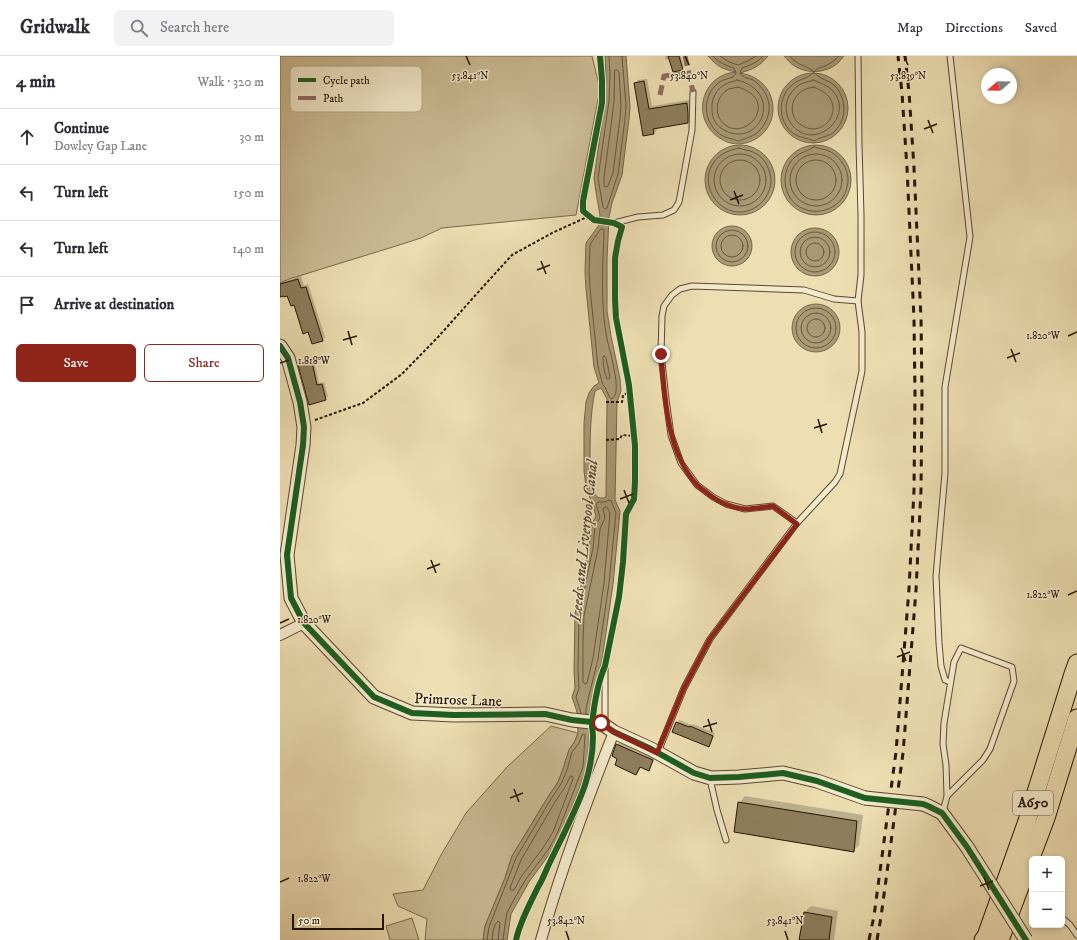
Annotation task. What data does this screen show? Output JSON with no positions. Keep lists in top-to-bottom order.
{
  "streets": {
    "highway": ["A650"],
    "street": ["Primrose Lane"]
  },
  "water": ["Leeds and Liverpool Canal"],
  "legend": ["Cycle path", "Path"],
  "scale_bar": "50 m",
  "north": "left",
  "page": {
    "header": "Gridwalk",
    "search": "Search here",
    "nav": ["Map", "Directions", "Saved"],
    "heading": ["4 min", "Walk · 320 m"],
    "list": [
      ["Continue", "Dowley Gap Lane", "30 m"],
      ["Turn left", "150 m"],
      ["Turn left", "140 m"],
      "Arrive at destination"
    ],
    "buttons": ["Save", "Share"],
    "map_buttons": ["+", "−"],
    "scale": "50 m"
  },
  "coordinates": [
    "53.841°N",
    "53.840°N",
    "53.839°N",
    "1.820°W",
    "1.818°W",
    "1.822°W",
    "53.842°N"
  ]
}
